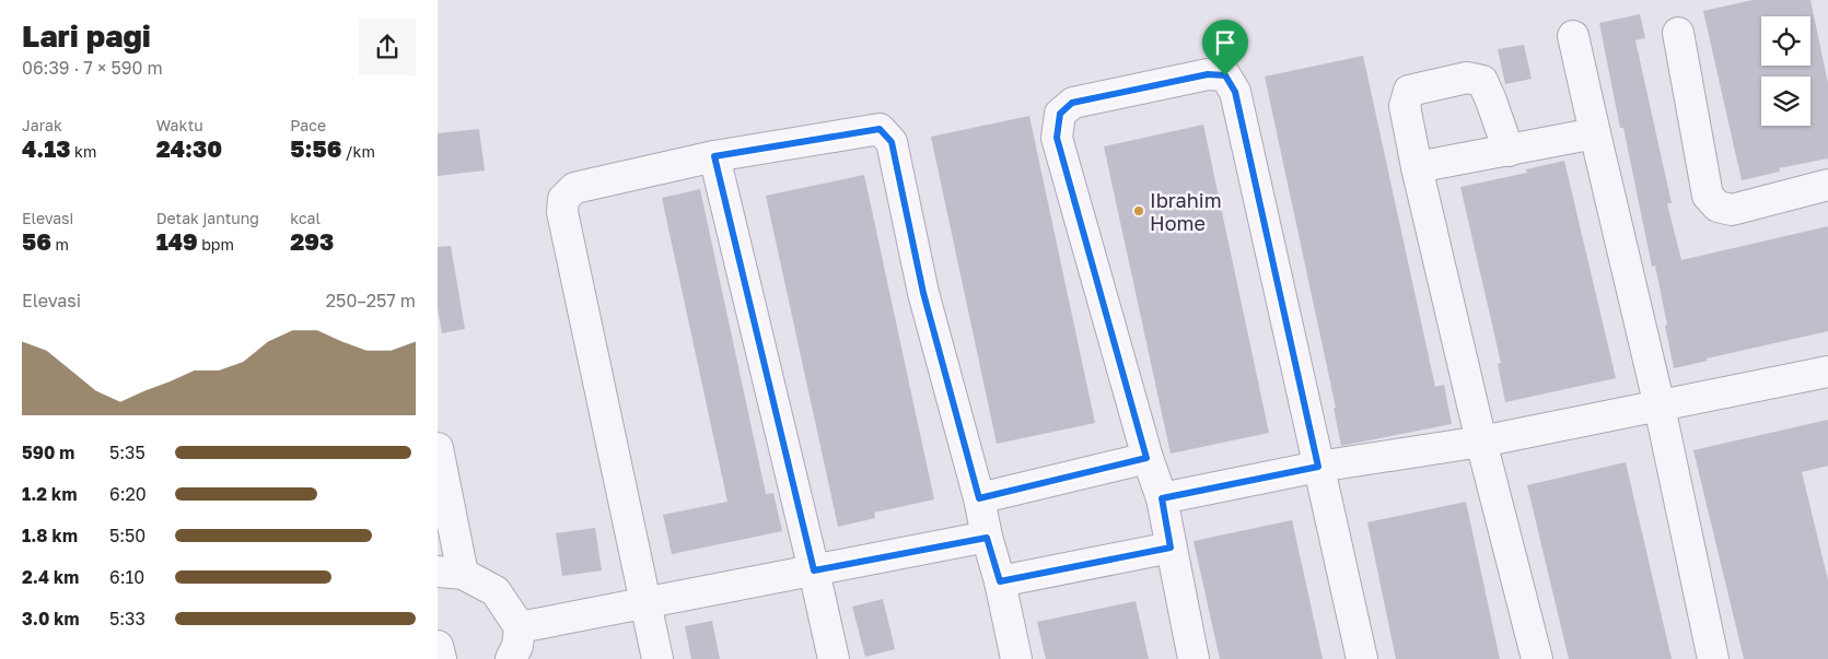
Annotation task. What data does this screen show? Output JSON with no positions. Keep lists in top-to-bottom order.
{
  "places": ["Ibrahim Home"],
  "page": {
    "heading": ["Lari pagi", "06:39 · 7 × 590 m"],
    "stats": [
      ["Jarak", "4.13 km"],
      ["Waktu", "24:30"],
      ["Pace", "5:56 /km"],
      ["Elevasi", "56 m"],
      ["Detak jantung", "149 bpm"],
      ["kcal", "293"]
    ],
    "chart": ["Elevasi", "250–257 m"],
    "list": [
      {
        "name": "590 m",
        "note": "5:35"
      },
      {
        "name": "1.2 km",
        "note": "6:20"
      },
      {
        "name": "1.8 km",
        "note": "5:50"
      },
      {
        "name": "2.4 km",
        "note": "6:10"
      },
      {
        "name": "3.0 km",
        "note": "5:33"
      }
    ]
  }
}
